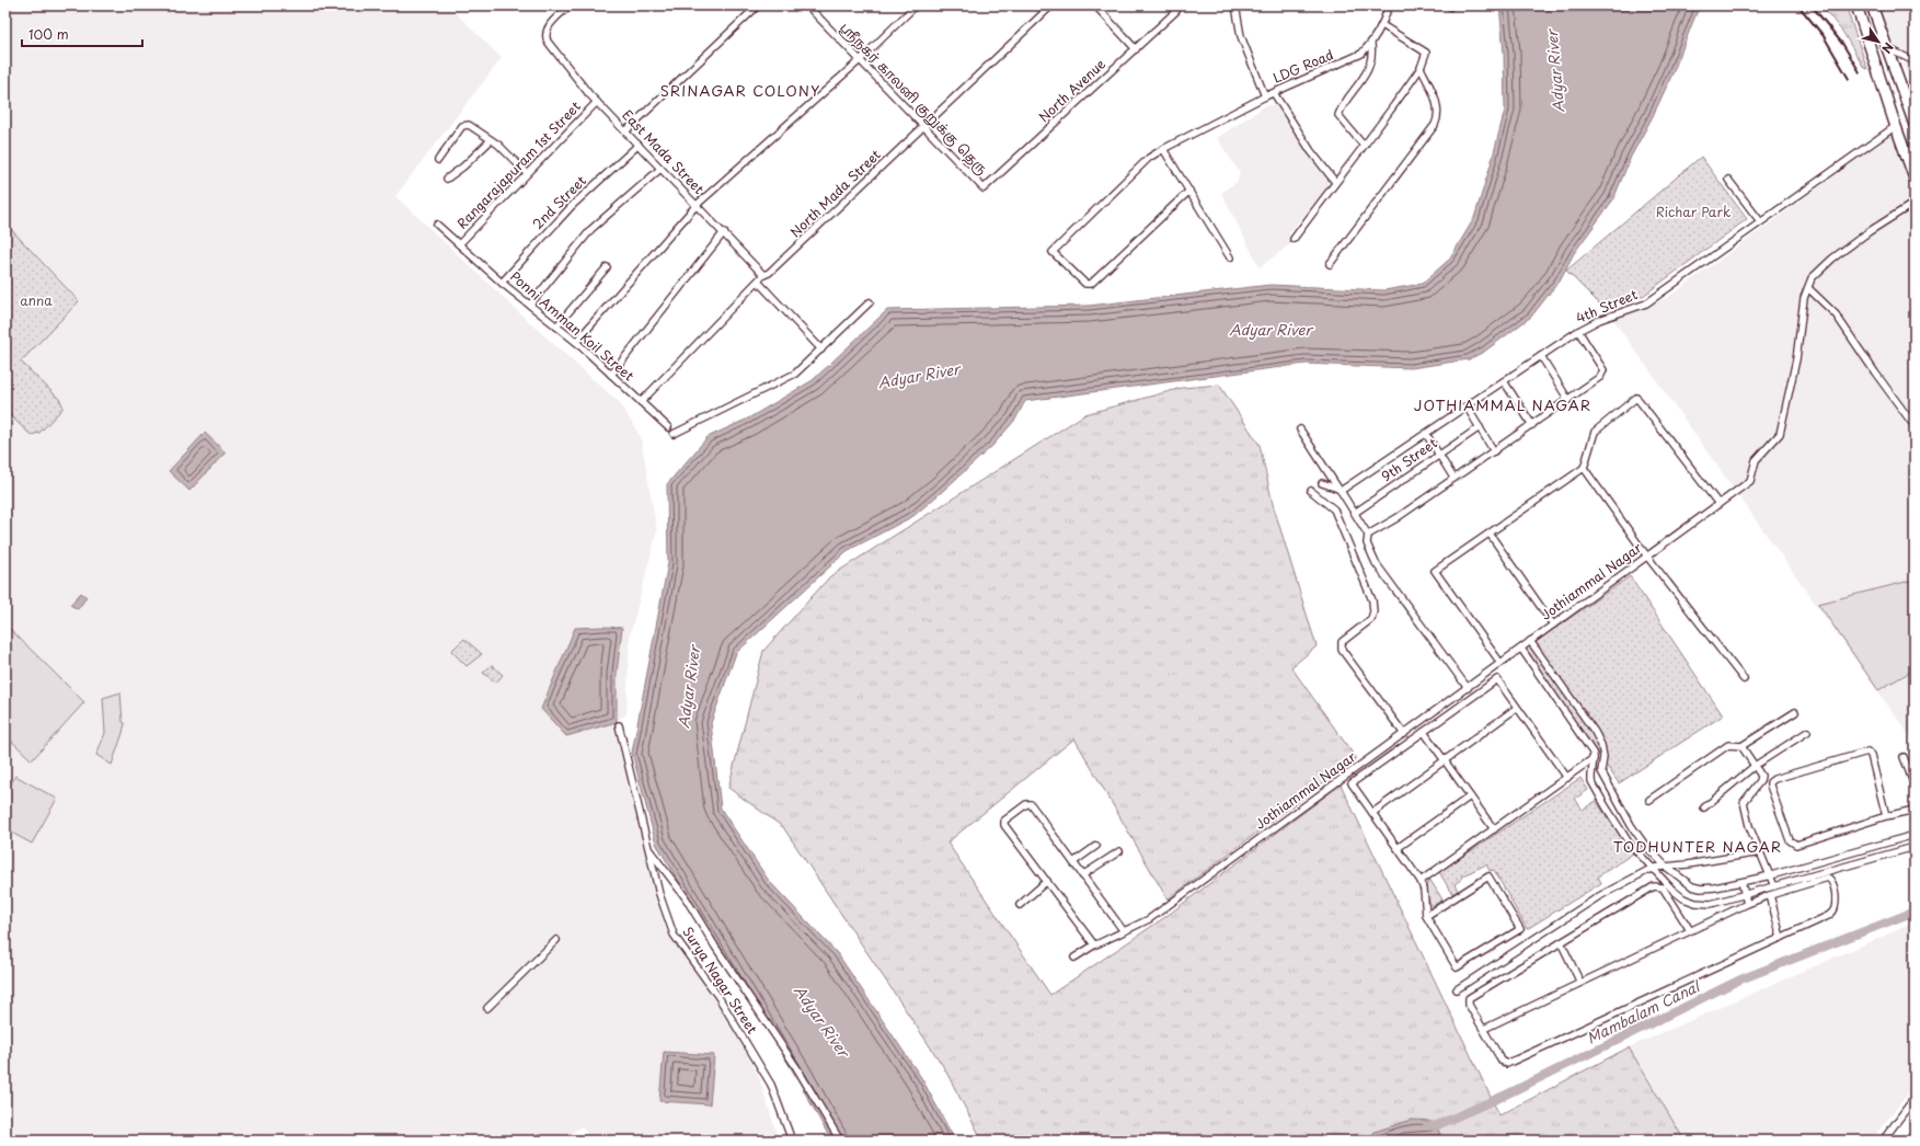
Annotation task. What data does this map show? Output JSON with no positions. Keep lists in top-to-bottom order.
{
  "streets": {
    "street": [
      "LDG Road",
      "North Avenue",
      "ஸ்ரீநகர் காலனி குறுக்கு தெரு",
      "East Mada Street",
      "Rangarajapuram 1st Street",
      "North Mada Street",
      "2nd Street",
      "4th Street",
      "Ponni Amman Koil Street",
      "9th Street",
      "Jothiammal Nagar",
      "Surya Nagar Street"
    ]
  },
  "crossings": [
    ["North Avenue", "ஸ்ரீநகர் காலனி குறுக்கு தெரு"],
    ["ஸ்ரீநகர் காலனி குறுக்கு தெரு", "North Mada Street"],
    ["East Mada Street", "Rangarajapuram 1st Street"],
    ["East Mada Street", "North Mada Street"],
    ["East Mada Street", "2nd Street"],
    ["Rangarajapuram 1st Street", "Ponni Amman Koil Street"],
    ["North Mada Street", "Ponni Amman Koil Street"],
    ["2nd Street", "Ponni Amman Koil Street"]
  ],
  "districts": ["SRINAGAR COLONY", "JOTHIAMMAL NAGAR", "TODHUNTER NAGAR"],
  "water": ["Adyar River", "Mambalam Canal"],
  "parks": ["Richar Park", "anna"],
  "scale_bar": "100 m",
  "north": "bottom right"
}
